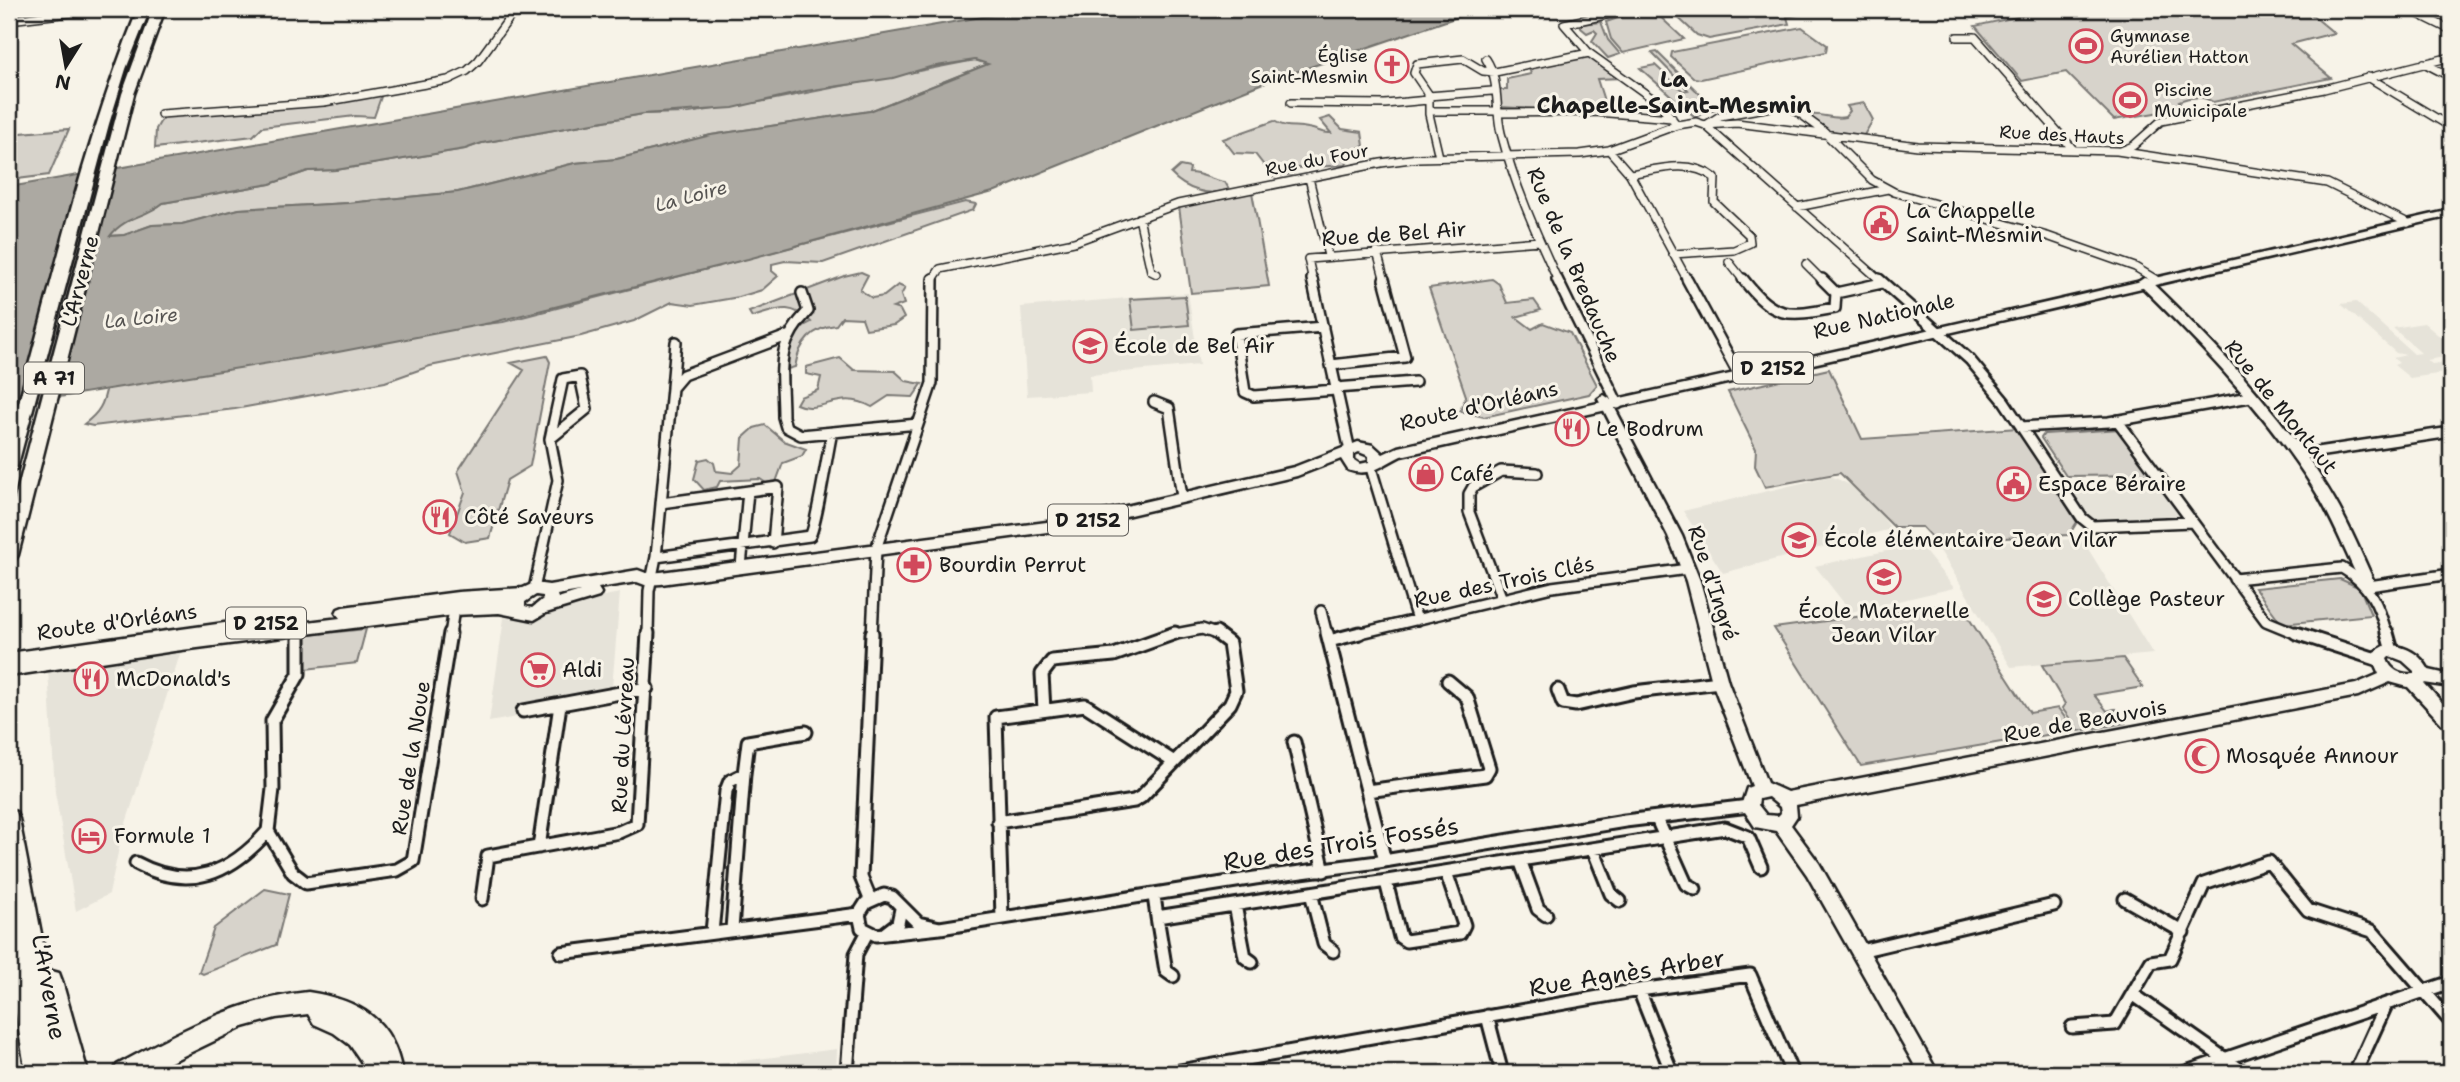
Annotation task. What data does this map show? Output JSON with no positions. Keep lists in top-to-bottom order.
{
  "streets": {
    "highway": ["L'Arverne", "A 71"],
    "main road": [
      "Rue Nationale",
      "D 2152",
      "Route d'Orléans",
      "Rue de Montaut",
      "Rue d'Ingré",
      "Rue de Beauvois"
    ],
    "street": [
      "Rue des Hauts",
      "Rue du Four",
      "Rue de Bel Air",
      "Rue de la Bredauche",
      "Rue des Trois Clés",
      "Rue du Lévreau",
      "Rue de la Noue",
      "Rue des Trois Fossés",
      "Rue Agnès Arber"
    ]
  },
  "crossings": [
    ["Rue des Hauts", "Rue Nationale"],
    ["Rue du Four", "Rue de la Bredauche"],
    ["Rue de Bel Air", "Rue de la Bredauche"],
    ["Rue de Bel Air", "Route d'Orléans"],
    ["Rue de Bel Air", "Rue des Trois Clés"],
    ["Rue de la Bredauche", "Rue Nationale"],
    ["Rue de la Bredauche", "Route d'Orléans"],
    ["Rue de la Bredauche", "Rue d'Ingré"],
    ["Rue Nationale", "Route d'Orléans"],
    ["Rue Nationale", "Rue de Montaut"],
    ["Rue Nationale", "Rue d'Ingré"],
    ["D 2152", "Route d'Orléans"],
    ["D 2152", "Rue du Lévreau"],
    ["Route d'Orléans", "Rue d'Ingré"],
    ["Route d'Orléans", "Rue du Lévreau"],
    ["Route d'Orléans", "Rue de la Noue"],
    ["Rue des Trois Clés", "Rue d'Ingré"],
    ["Rue d'Ingré", "Rue de Beauvois"],
    ["Rue d'Ingré", "Rue des Trois Fossés"],
    ["Rue de Beauvois", "Rue des Trois Fossés"]
  ],
  "districts": ["La Chapelle-Saint-Mesmin"],
  "water": ["La Loire"],
  "places": {
    "sports": ["Gymnase Aurélien Hatton", "Piscine Municipale"],
    "church": ["Église Saint-Mesmin"],
    "public building": ["La Chappelle Saint-Mesmin", "Espace Béraire"],
    "school or university": [
      "École de Bel Air",
      "École élémentaire Jean Vilar",
      "École Maternelle Jean Vilar",
      "Collège Pasteur"
    ],
    "restaurant": ["Le Bodrum", "Côté Saveurs", "McDonald's"],
    "shop": ["Café"],
    "pharmacy": ["Bourdin Perrut"],
    "supermarket": ["Aldi"],
    "mosque": ["Mosquée Annour"],
    "hotel": ["Formule 1"]
  },
  "north": "bottom"
}
